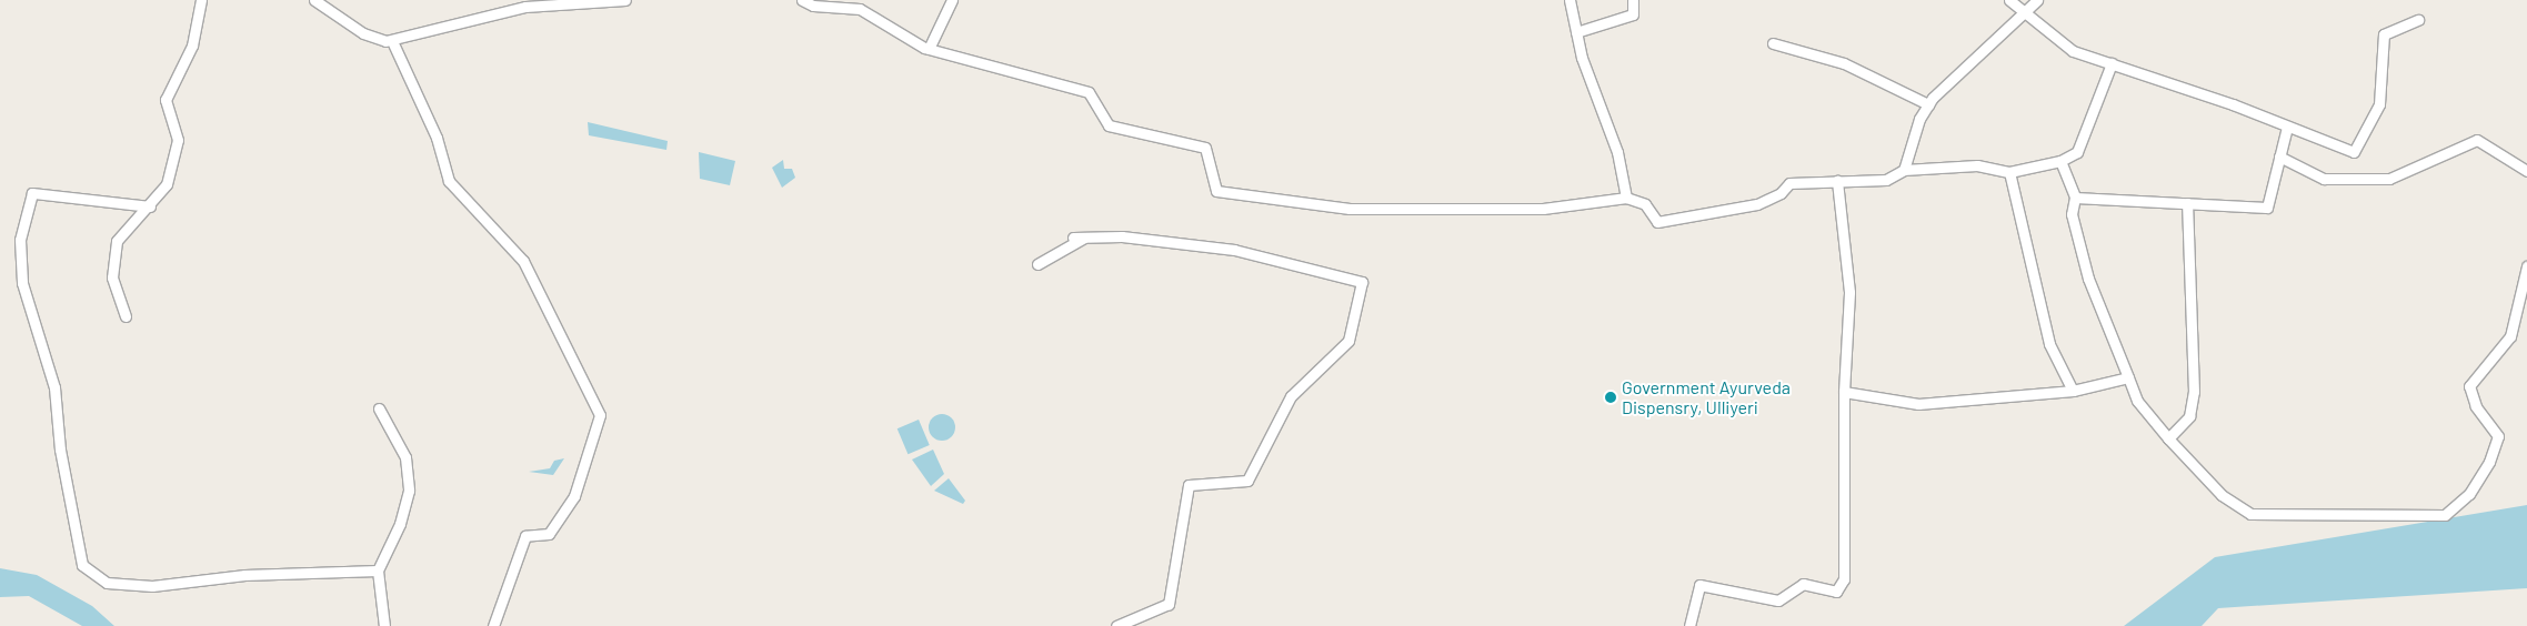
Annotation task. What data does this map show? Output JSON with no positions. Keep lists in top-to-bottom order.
{
  "places": ["Government Ayurveda Dispensry, Ulliyeri"]
}
